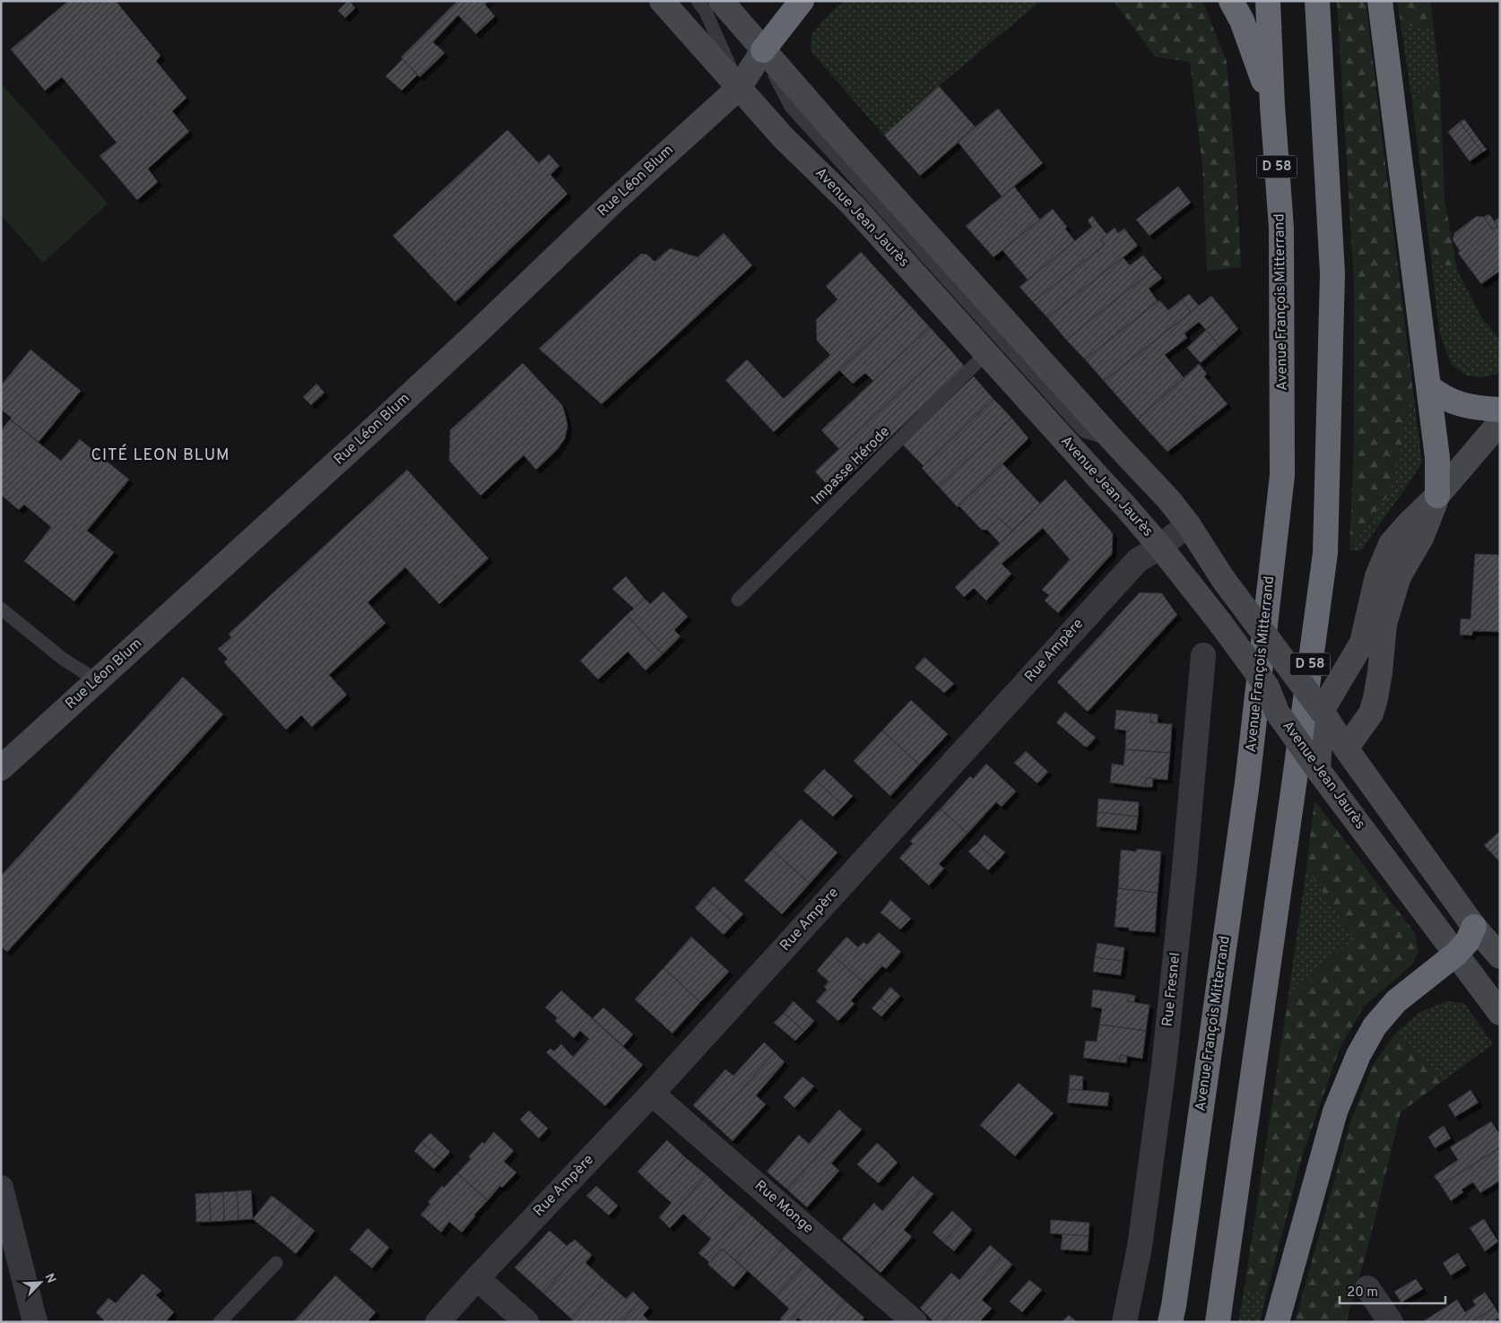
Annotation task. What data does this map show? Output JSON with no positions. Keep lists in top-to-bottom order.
{
  "streets": {
    "highway": ["D 58", "Avenue François Mitterrand"],
    "main road": ["Rue Léon Blum", "Avenue Jean Jaurès"],
    "street": ["Rue Ampère", "Rue Fresnel", "Rue Monge"],
    "lane": ["Impasse Hérode"]
  },
  "crossings": [
    ["Rue Léon Blum", "Avenue Jean Jaurès"],
    ["Avenue Jean Jaurès", "Impasse Hérode"],
    ["Avenue Jean Jaurès", "Rue Ampère"],
    ["Rue Ampère", "Rue Monge"]
  ],
  "districts": ["CITÉ LEON BLUM"],
  "scale_bar": "20 m",
  "north": "top right"
}
